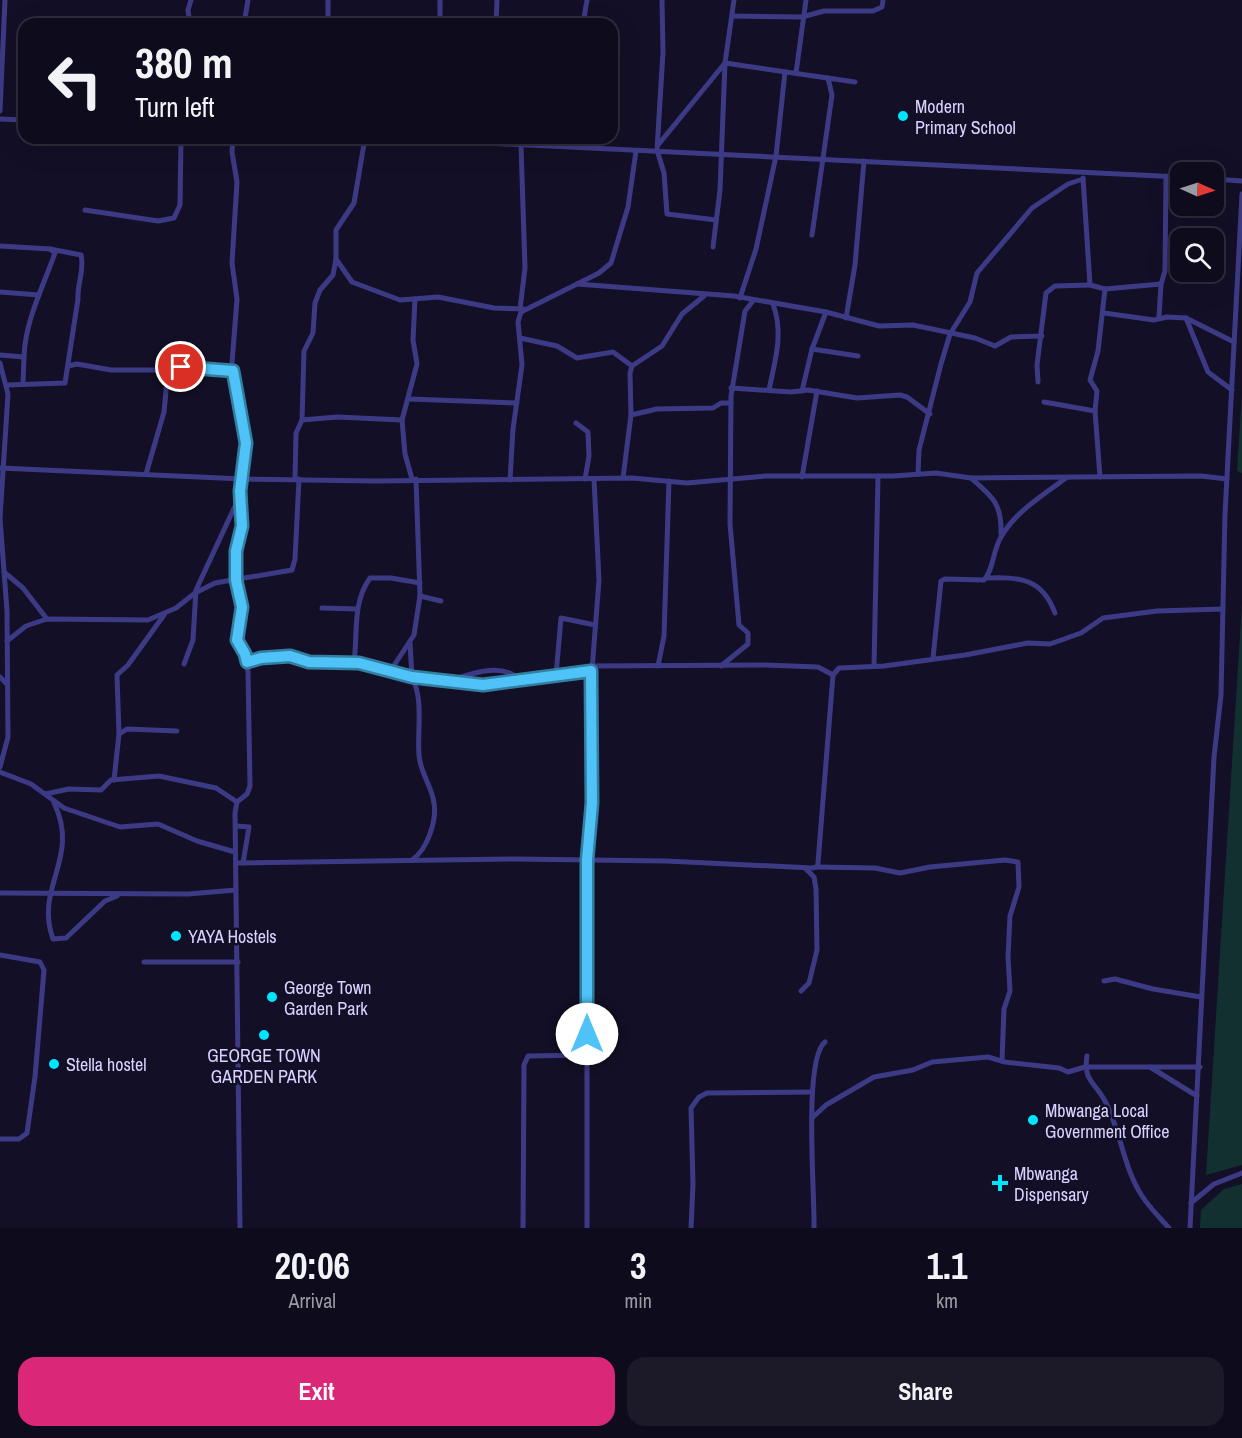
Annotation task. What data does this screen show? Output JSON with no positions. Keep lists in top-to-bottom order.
{
  "places": {
    "other": [
      "Modern Primary School",
      "YAYA Hostels",
      "George Town Garden Park",
      "GEORGE TOWN GARDEN PARK",
      "Stella hostel",
      "Mbwanga Local Government Office"
    ],
    "health": ["Mbwanga Dispensary"]
  },
  "north": "right",
  "page": {
    "turn": ["380 m", "Turn left"],
    "eta": [
      "20:06",
      "Arrival",
      "3",
      "min",
      "1.1",
      "km"
    ],
    "buttons": ["Exit", "Share"]
  }
}
